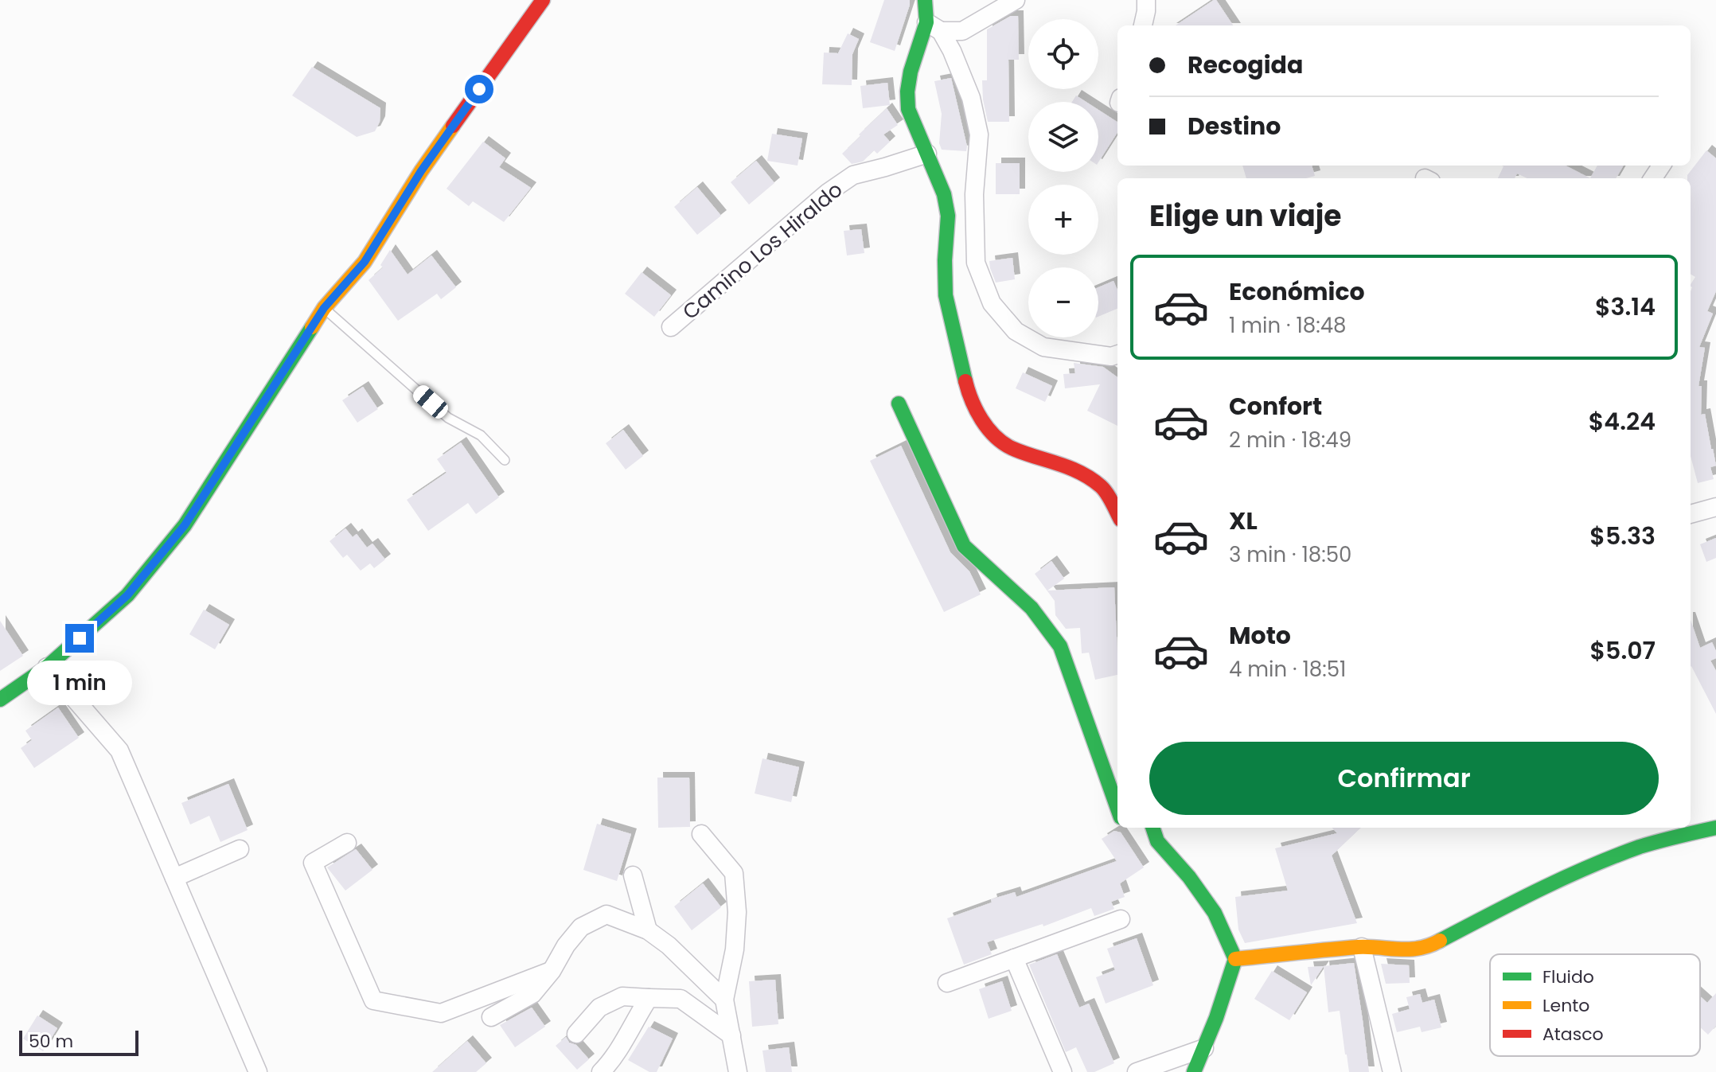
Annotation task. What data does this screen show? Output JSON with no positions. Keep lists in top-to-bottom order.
{
  "streets": {
    "street": ["Camino Los Hiraldo"]
  },
  "legend": ["Fluido", "Lento", "Atasco"],
  "scale_bar": "50 m",
  "page": {
    "map_buttons": ["+", "−"],
    "banner": ["Recogida", "Destino"],
    "heading": "Elige un viaje",
    "list": [
      {
        "name": "Económico",
        "note": "1 min · 18:48",
        "value": "$3.14"
      },
      {
        "name": "Confort",
        "note": "2 min · 18:49",
        "value": "$4.24"
      },
      {
        "name": "XL",
        "note": "3 min · 18:50",
        "value": "$5.33"
      },
      {
        "name": "Moto",
        "note": "4 min · 18:51",
        "value": "$5.07"
      }
    ],
    "bubble": "1 min",
    "buttons": "Confirmar",
    "scale": "50 m"
  }
}
